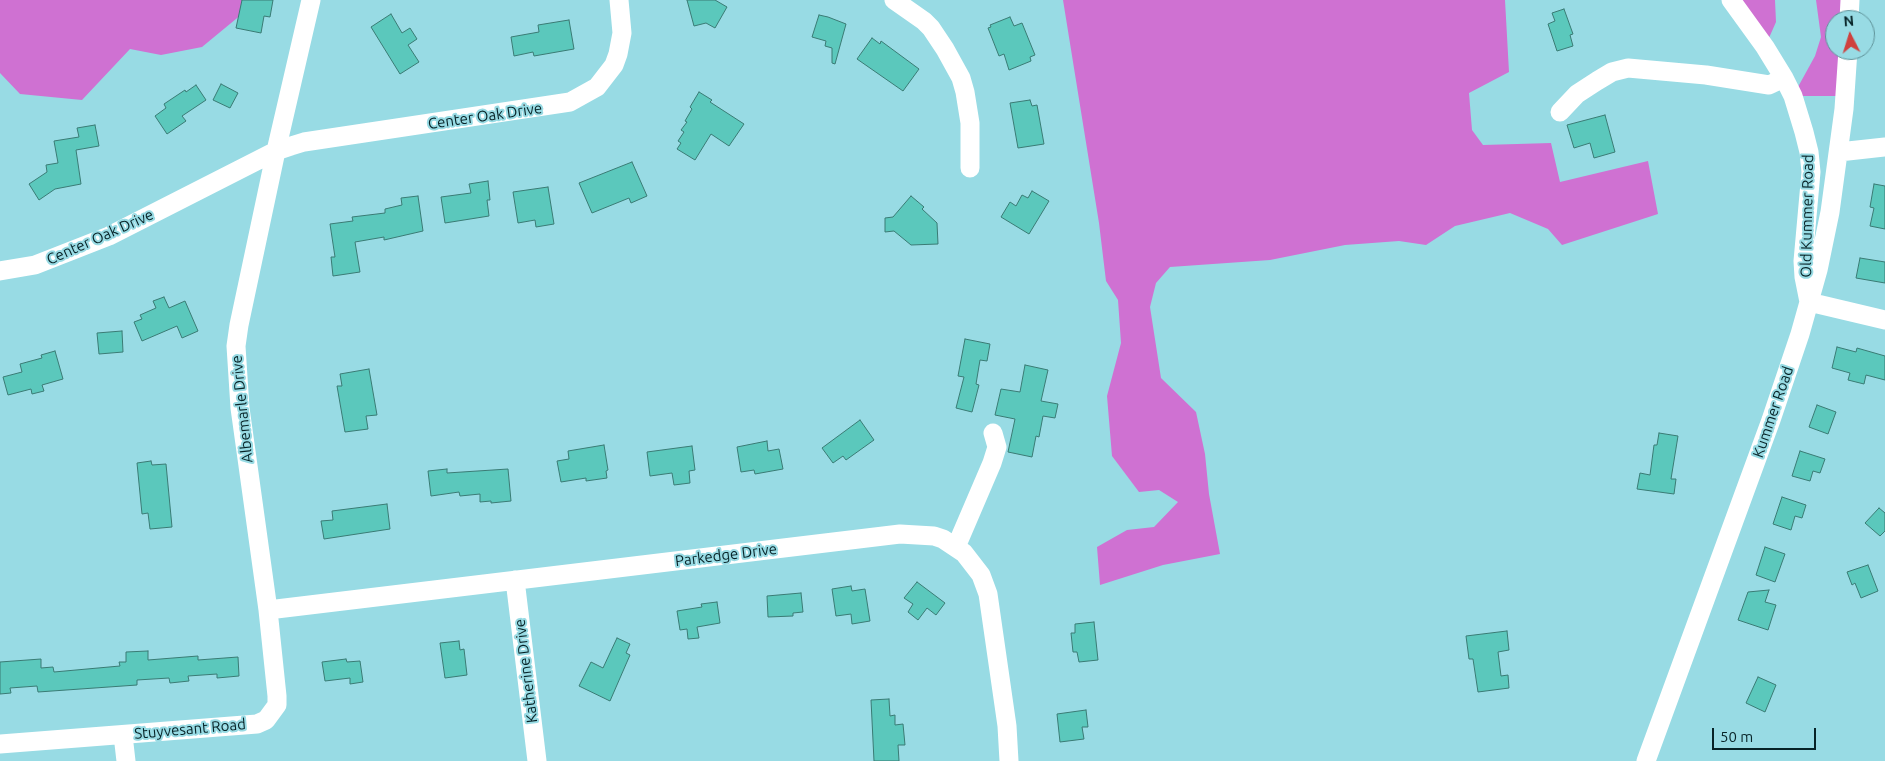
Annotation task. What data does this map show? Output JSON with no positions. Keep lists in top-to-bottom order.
{
  "streets": {
    "street": [
      "Center Oak Drive",
      "Old Kummer Road",
      "Albemarle Drive",
      "Kummer Road",
      "Parkedge Drive",
      "Katherine Drive",
      "Stuyvesant Road"
    ]
  },
  "crossings": [
    ["Center Oak Drive", "Albemarle Drive"],
    ["Old Kummer Road", "Kummer Road"],
    ["Albemarle Drive", "Parkedge Drive"],
    ["Albemarle Drive", "Stuyvesant Road"],
    ["Parkedge Drive", "Katherine Drive"],
    ["Parkedge Drive", "Stuyvesant Road"]
  ],
  "scale_bar": "50 m",
  "north": "top"
}
